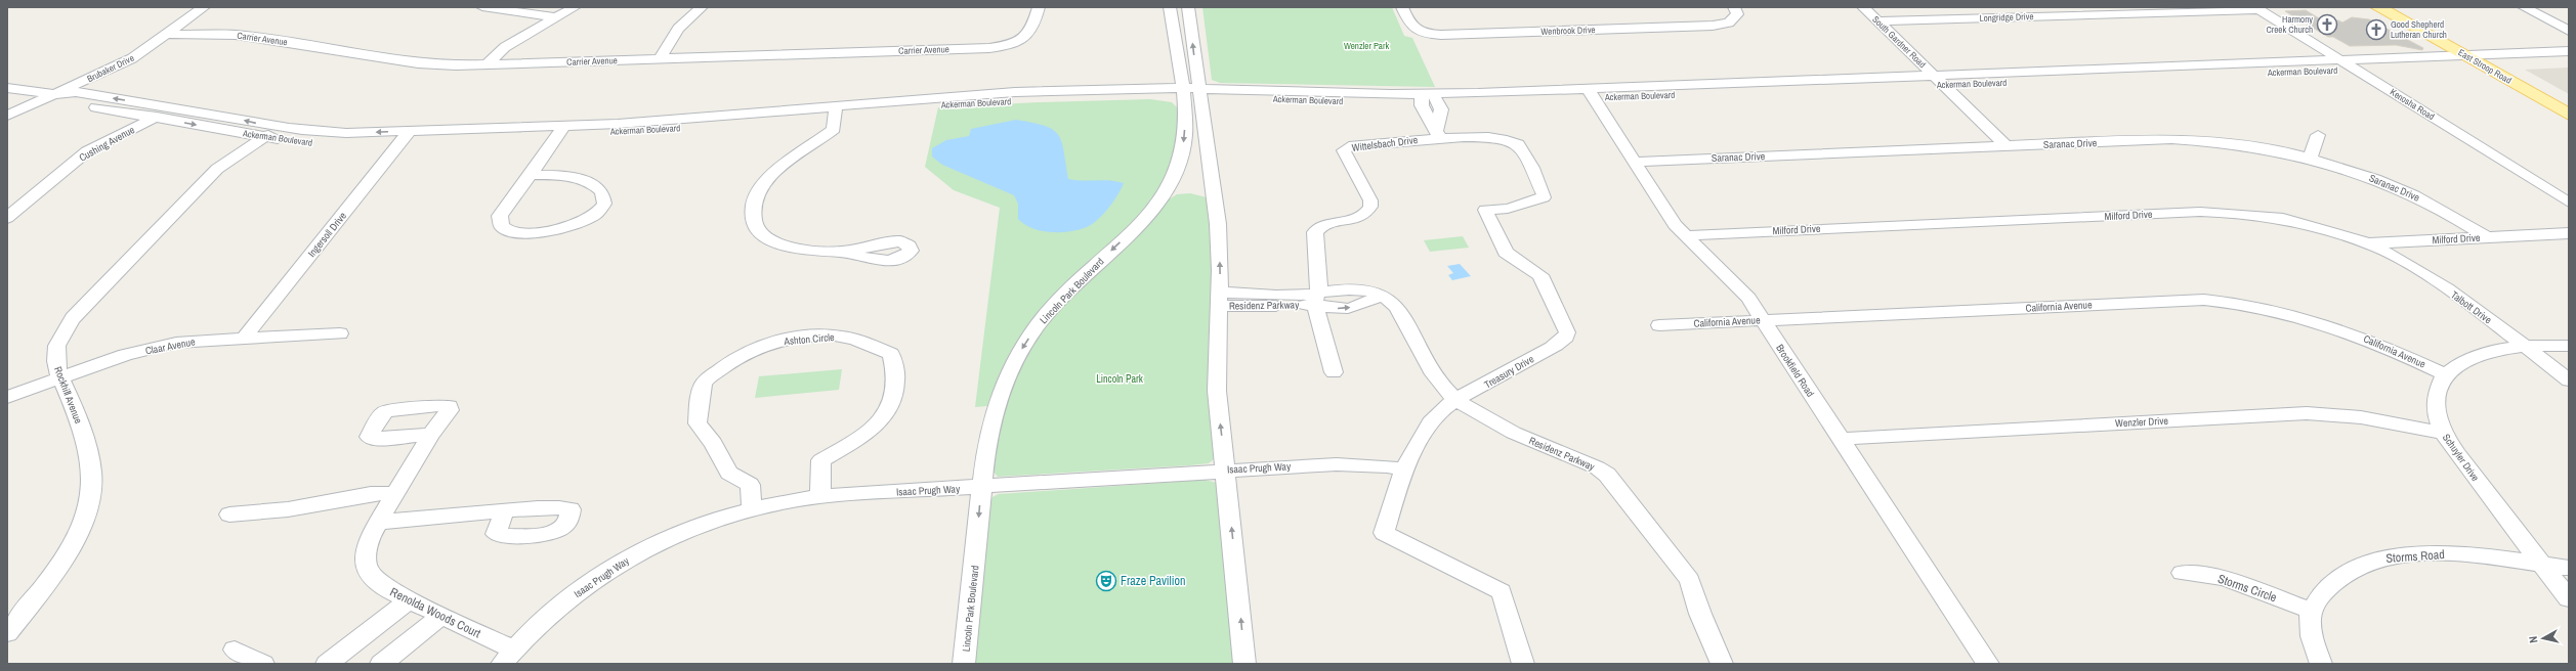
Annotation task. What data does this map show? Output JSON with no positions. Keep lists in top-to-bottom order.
{
  "streets": {
    "main road": ["East Stroop Road"],
    "street": [
      "Longridge Drive",
      "Wenbrook Drive",
      "Carrier Avenue",
      "South Gardner Road",
      "Brubaker Drive",
      "Ackerman Boulevard",
      "Kenosha Road",
      "Cushing Avenue",
      "Wittelsbach Drive",
      "Saranac Drive",
      "Milford Drive",
      "Ingersoll Drive",
      "Lincoln Park Boulevard",
      "Residenz Parkway",
      "California Avenue",
      "Talbott Drive",
      "Ashton Circle",
      "Claar Avenue",
      "Brookfield Road",
      "Treasury Drive",
      "Rockhill Avenue",
      "Wenzler Drive",
      "Schuyler Drive",
      "Isaac Prugh Way",
      "Storms Road",
      "Storms Circle",
      "Renolda Woods Court"
    ]
  },
  "crossings": [
    ["Longridge Drive", "South Gardner Road"],
    ["Longridge Drive", "Kenosha Road"],
    ["Carrier Avenue", "Brubaker Drive"],
    ["South Gardner Road", "Ackerman Boulevard"],
    ["South Gardner Road", "Saranac Drive"],
    ["East Stroop Road", "Ackerman Boulevard"],
    ["Brubaker Drive", "Ackerman Boulevard"],
    ["Ackerman Boulevard", "Kenosha Road"],
    ["Ackerman Boulevard", "Cushing Avenue"],
    ["Ackerman Boulevard", "Ingersoll Drive"],
    ["Ackerman Boulevard", "Lincoln Park Boulevard"],
    ["Ackerman Boulevard", "Brookfield Road"],
    ["Ackerman Boulevard", "Rockhill Avenue"],
    ["Wittelsbach Drive", "Residenz Parkway"],
    ["Wittelsbach Drive", "Treasury Drive"],
    ["Saranac Drive", "Milford Drive"],
    ["Saranac Drive", "Brookfield Road"],
    ["Milford Drive", "Talbott Drive"],
    ["Milford Drive", "Brookfield Road"],
    ["Ingersoll Drive", "Claar Avenue"],
    ["Lincoln Park Boulevard", "Residenz Parkway"],
    ["Lincoln Park Boulevard", "Isaac Prugh Way"],
    ["Residenz Parkway", "Treasury Drive"],
    ["California Avenue", "Brookfield Road"],
    ["California Avenue", "Schuyler Drive"],
    ["Talbott Drive", "Schuyler Drive"],
    ["Ashton Circle", "Isaac Prugh Way"],
    ["Claar Avenue", "Rockhill Avenue"],
    ["Brookfield Road", "Wenzler Drive"],
    ["Treasury Drive", "Isaac Prugh Way"],
    ["Wenzler Drive", "Schuyler Drive"],
    ["Schuyler Drive", "Storms Road"],
    ["Isaac Prugh Way", "Renolda Woods Court"],
    ["Storms Road", "Storms Circle"]
  ],
  "parks": ["Wenzler Park", "Lincoln Park"],
  "places": {
    "church": ["Harmony Creek Church", "Good Shepherd Lutheran Church"],
    "theatre": ["Fraze Pavilion"]
  },
  "north": "left"
}
